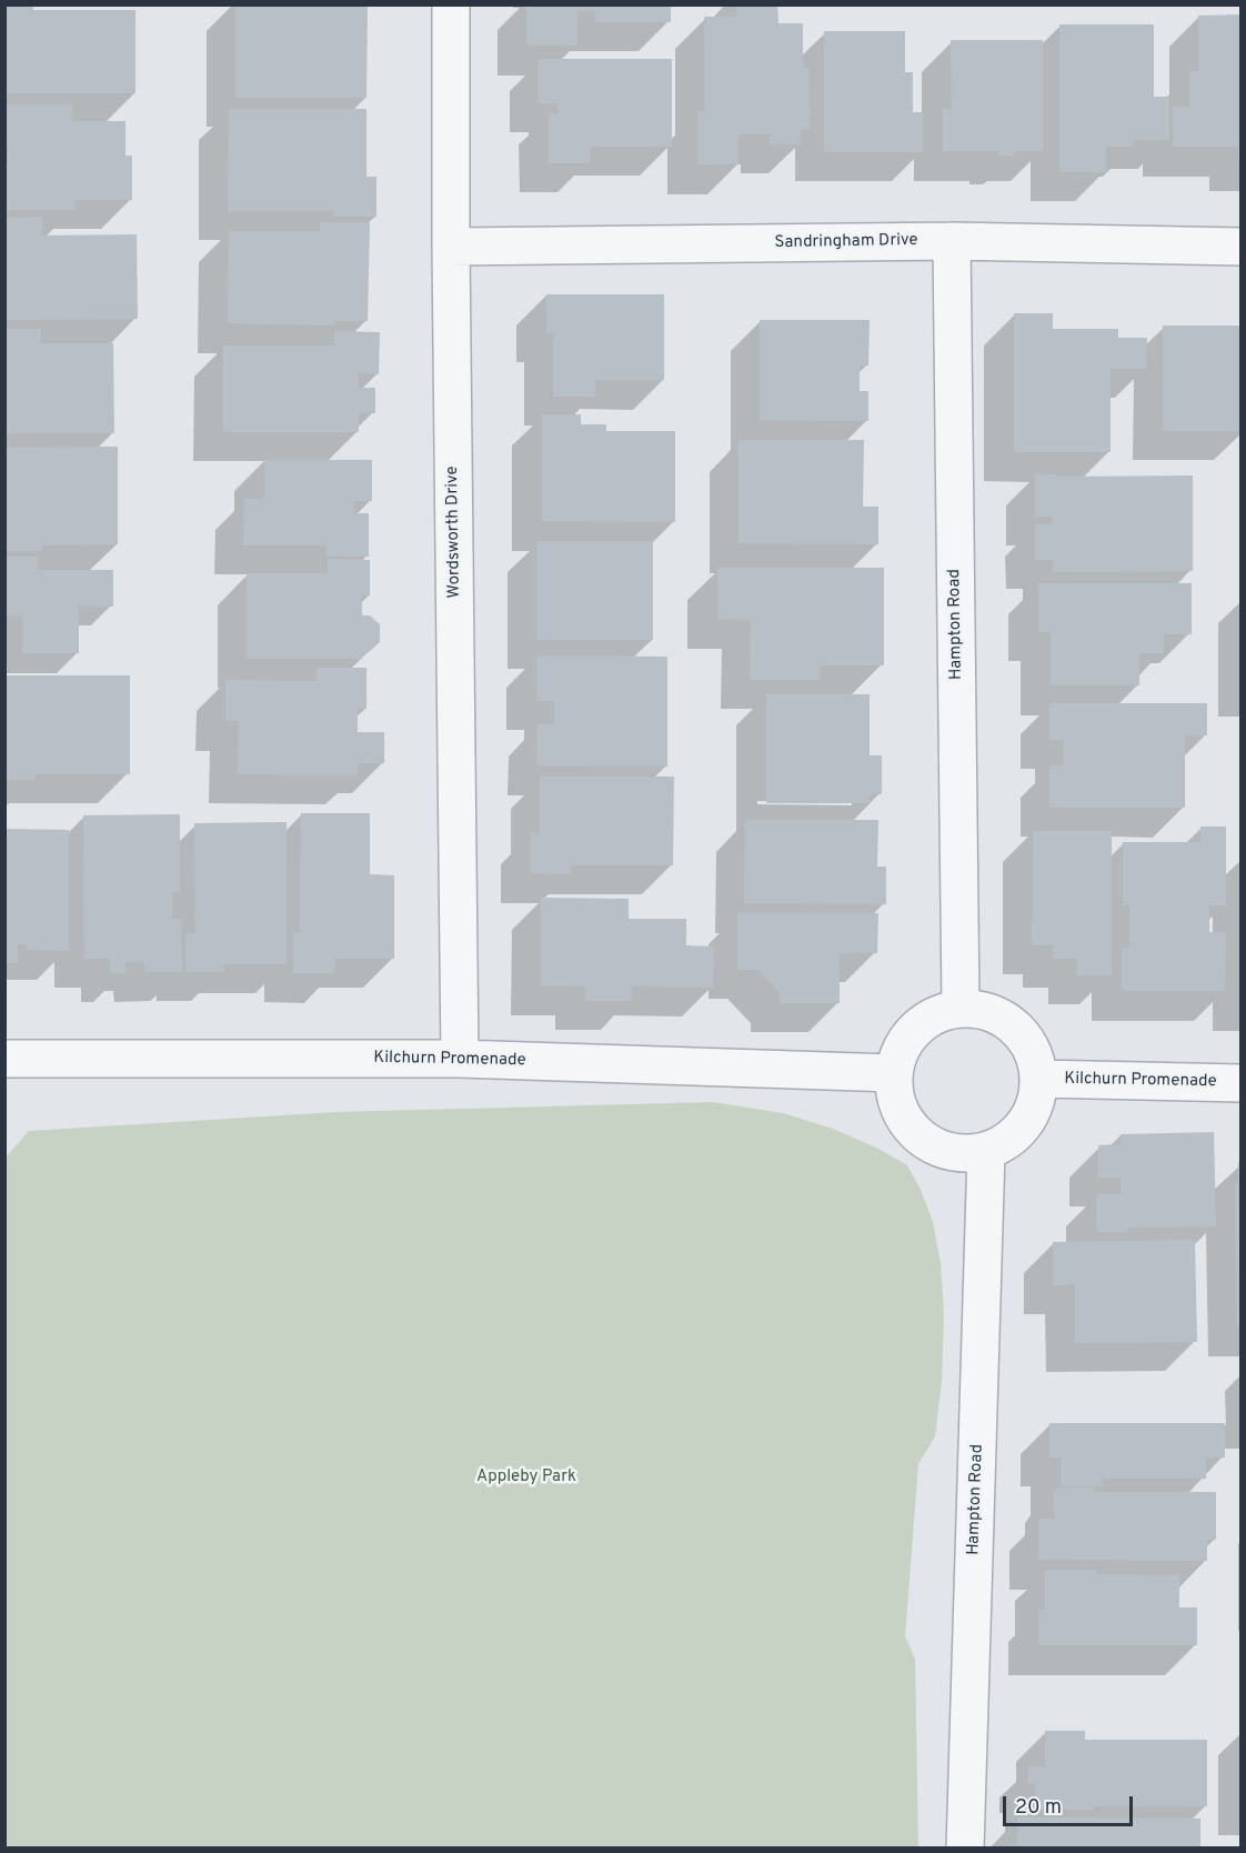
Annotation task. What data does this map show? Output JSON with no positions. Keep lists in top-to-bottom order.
{
  "streets": {
    "street": [
      "Sandringham Drive",
      "Wordsworth Drive",
      "Hampton Road",
      "Kilchurn Promenade"
    ]
  },
  "crossings": [
    ["Sandringham Drive", "Wordsworth Drive"],
    ["Sandringham Drive", "Hampton Road"],
    ["Wordsworth Drive", "Kilchurn Promenade"],
    ["Hampton Road", "Kilchurn Promenade"]
  ],
  "parks": ["Appleby Park"],
  "scale_bar": "20 m"
}
